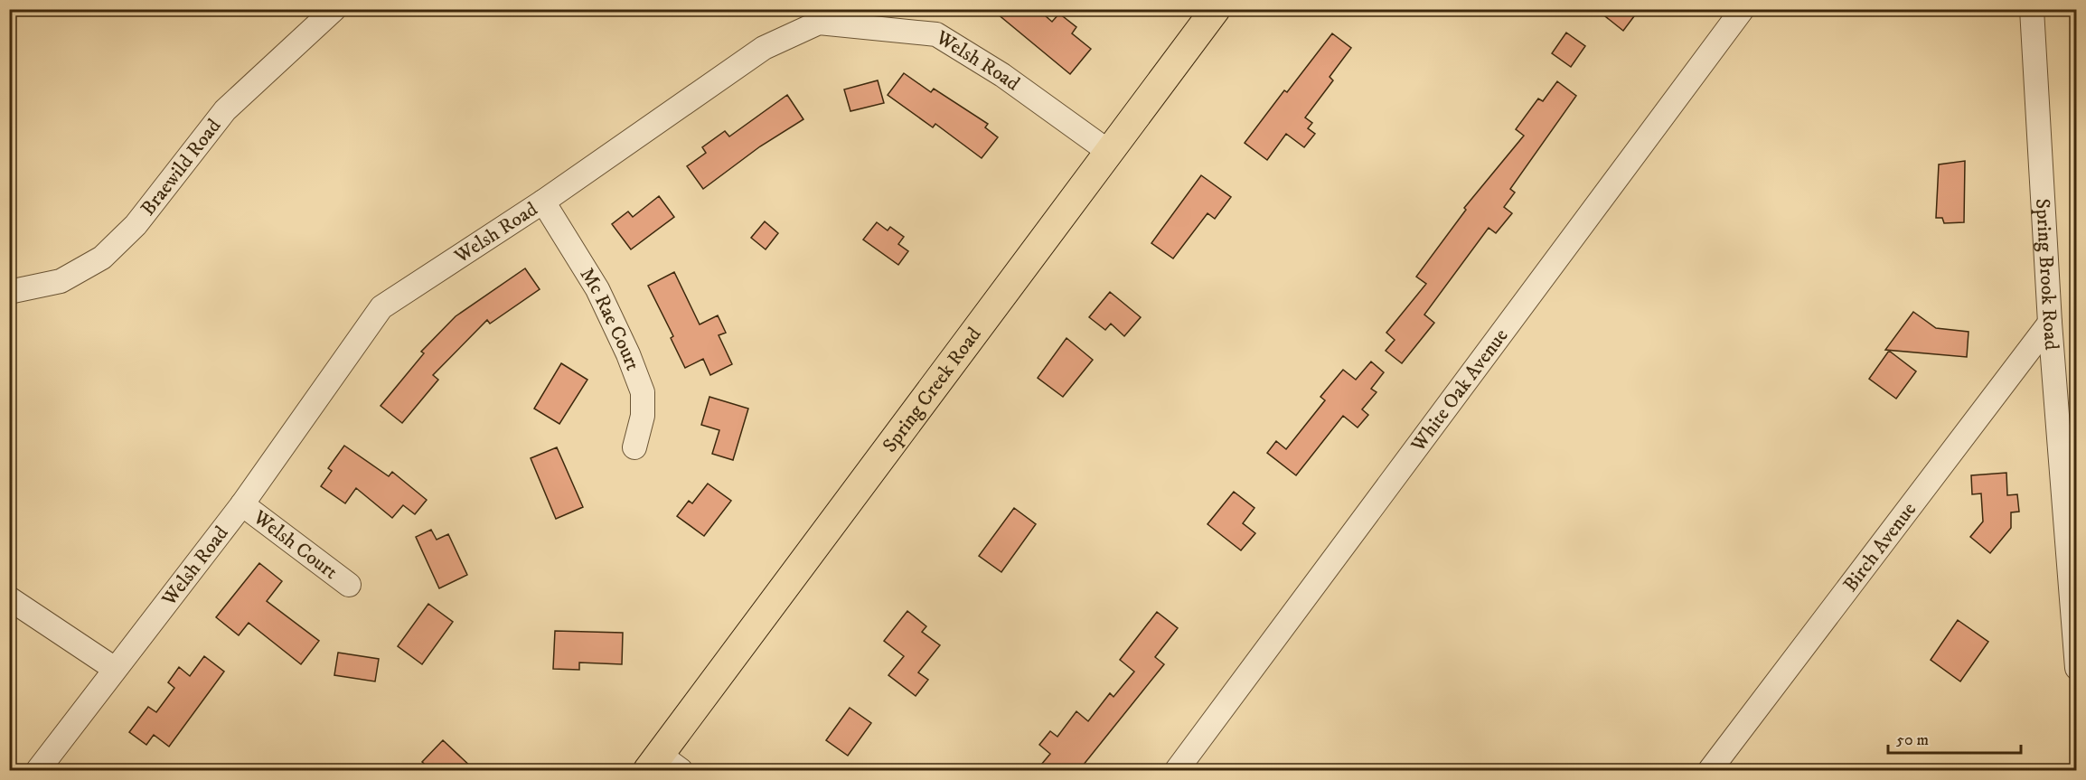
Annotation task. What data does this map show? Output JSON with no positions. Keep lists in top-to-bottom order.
{
  "streets": {
    "main road": ["Spring Creek Road"],
    "street": [
      "Welsh Road",
      "Braewild Road",
      "Spring Brook Road",
      "Mc Rae Court",
      "White Oak Avenue",
      "Welsh Court",
      "Birch Avenue"
    ]
  },
  "crossings": [
    ["Welsh Road", "Mc Rae Court"],
    ["Welsh Road", "Spring Creek Road"],
    ["Welsh Road", "Welsh Court"],
    ["Spring Brook Road", "Birch Avenue"]
  ],
  "scale_bar": "50 m"
}
